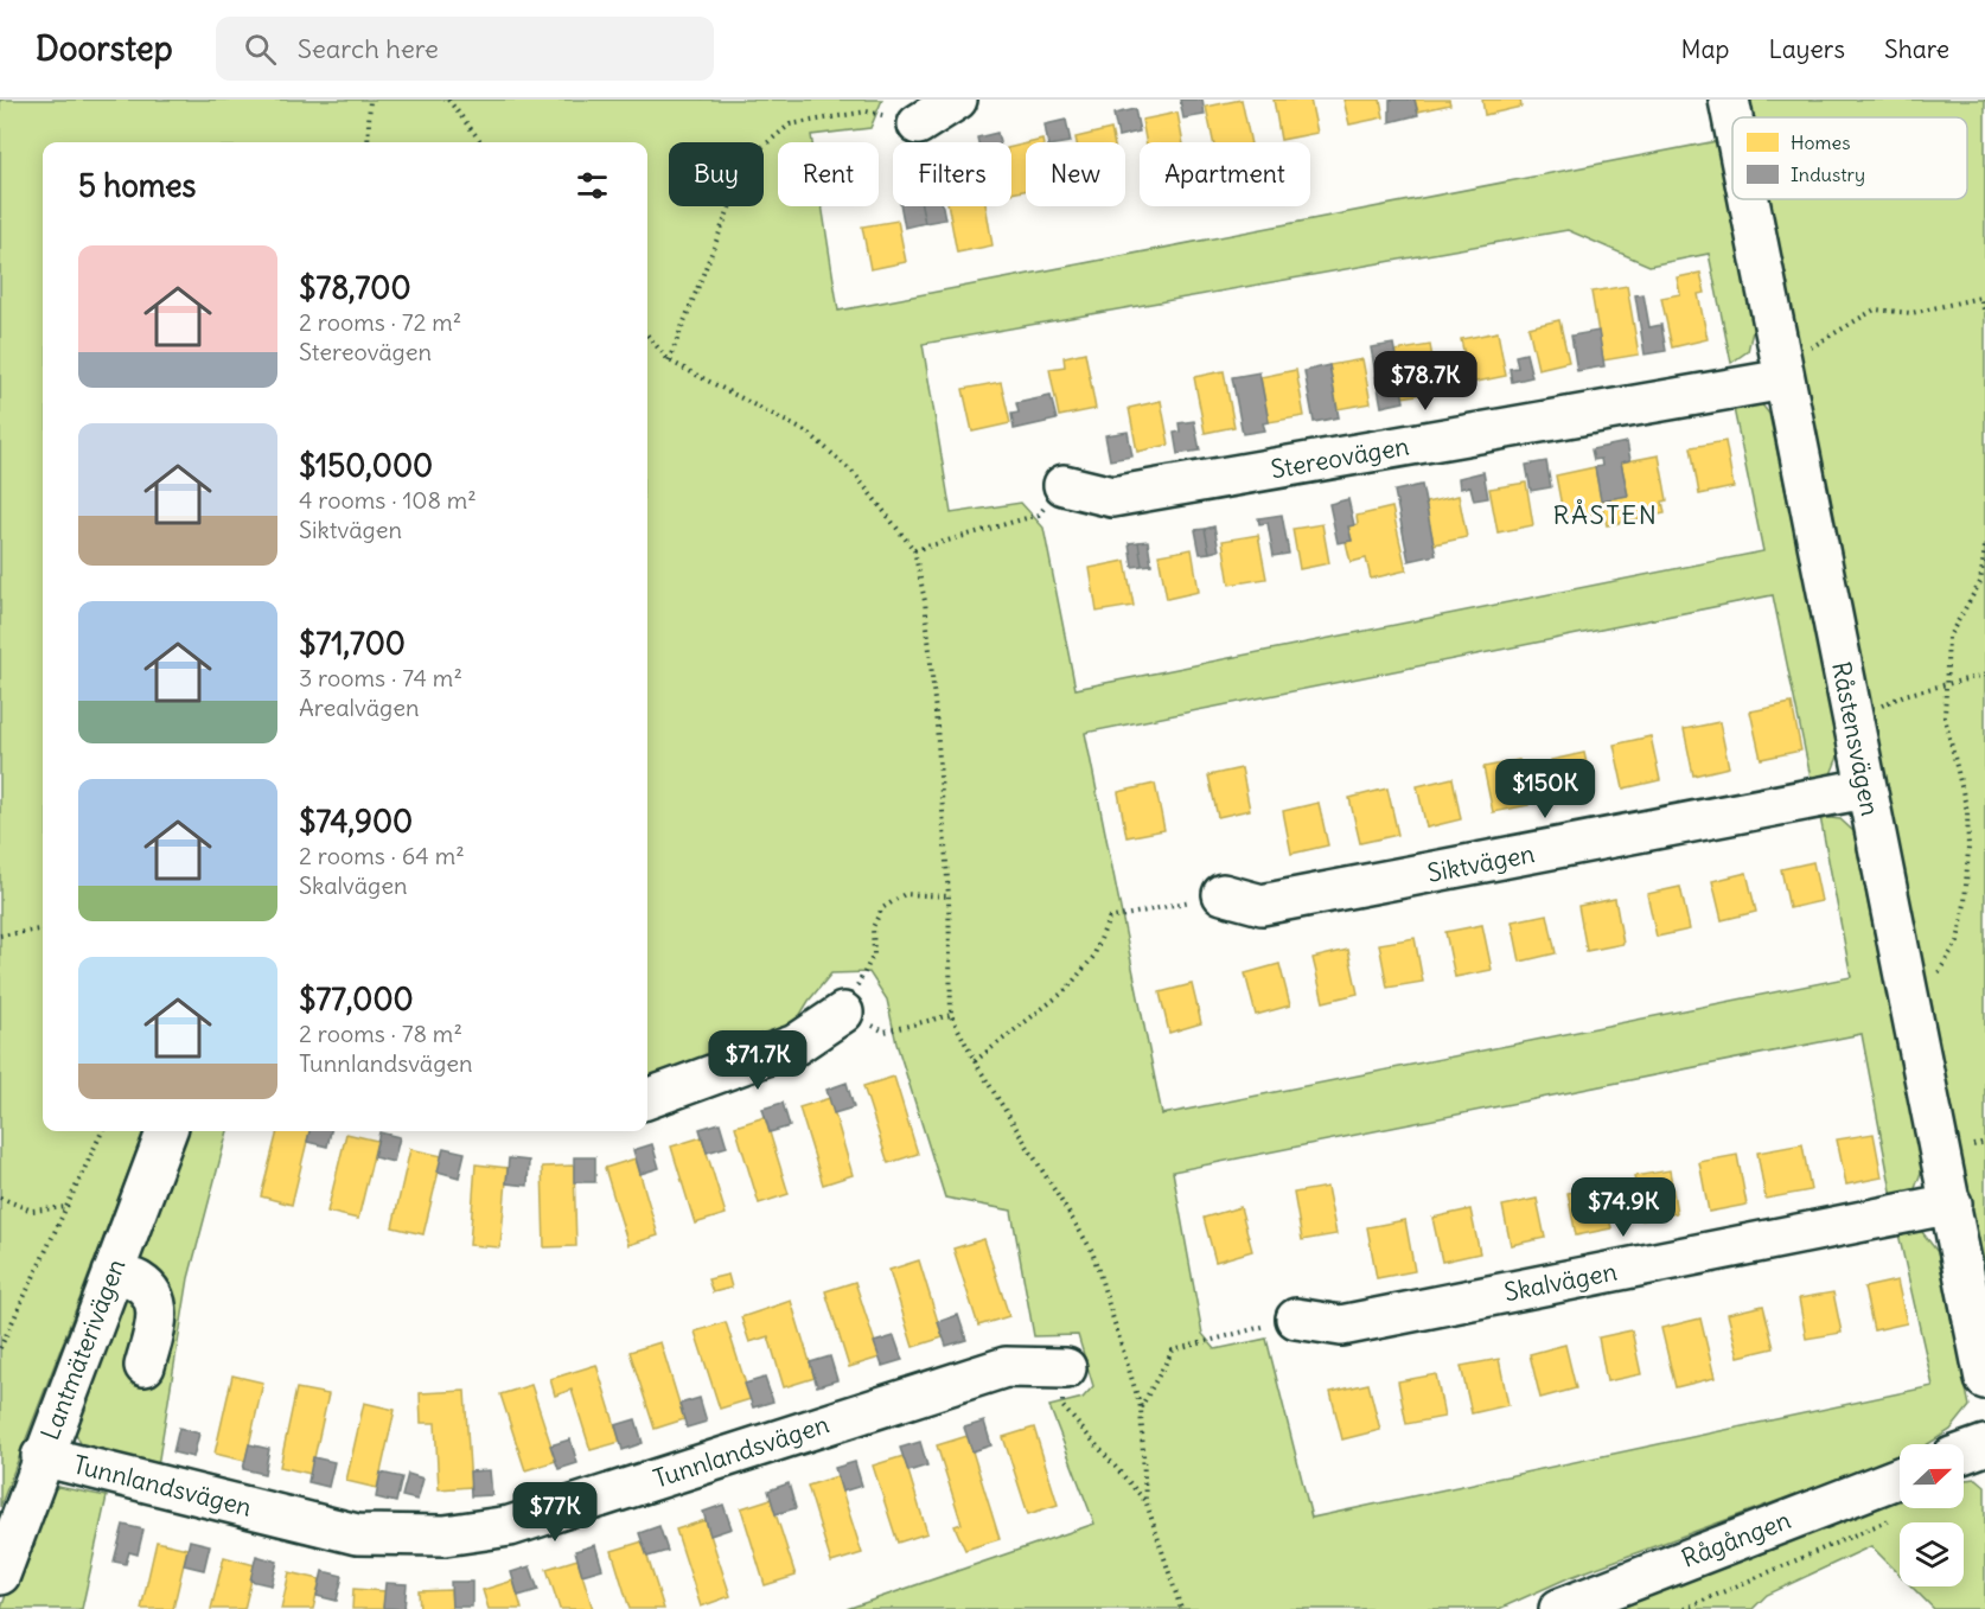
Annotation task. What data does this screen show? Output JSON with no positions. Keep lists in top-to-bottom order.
{
  "streets": {
    "street": [
      "Stereovägen",
      "Råstensvägen",
      "Siktvägen",
      "Skalvägen",
      "Lantmäterivägen",
      "Tunnlandsvägen",
      "Rågången"
    ]
  },
  "crossings": [
    ["Stereovägen", "Råstensvägen"],
    ["Råstensvägen", "Siktvägen"],
    ["Råstensvägen", "Skalvägen"],
    ["Lantmäterivägen", "Tunnlandsvägen"]
  ],
  "districts": ["RÅSTEN"],
  "legend": ["Homes", "Industry"],
  "north": "right",
  "page": {
    "header": "Doorstep",
    "search": "Search here",
    "nav": ["Map", "Layers", "Share"],
    "chip": [
      "Buy",
      "Rent",
      "Filters",
      "New",
      "Apartment"
    ],
    "heading": "5 homes",
    "list": [
      {
        "name": "$78,700",
        "note": "2 rooms · 72 m² · Stereovägen"
      },
      {
        "name": "$150,000",
        "note": "4 rooms · 108 m² · Siktvägen"
      },
      {
        "name": "$71,700",
        "note": "3 rooms · 74 m² · Arealvägen"
      },
      {
        "name": "$74,900",
        "note": "2 rooms · 64 m² · Skalvägen"
      },
      {
        "name": "$77,000",
        "note": "2 rooms · 78 m² · Tunnlandsvägen"
      }
    ],
    "price": [
      "$78.7K",
      "$150K",
      "$71.7K",
      "$74.9K",
      "$77K"
    ]
  }
}
